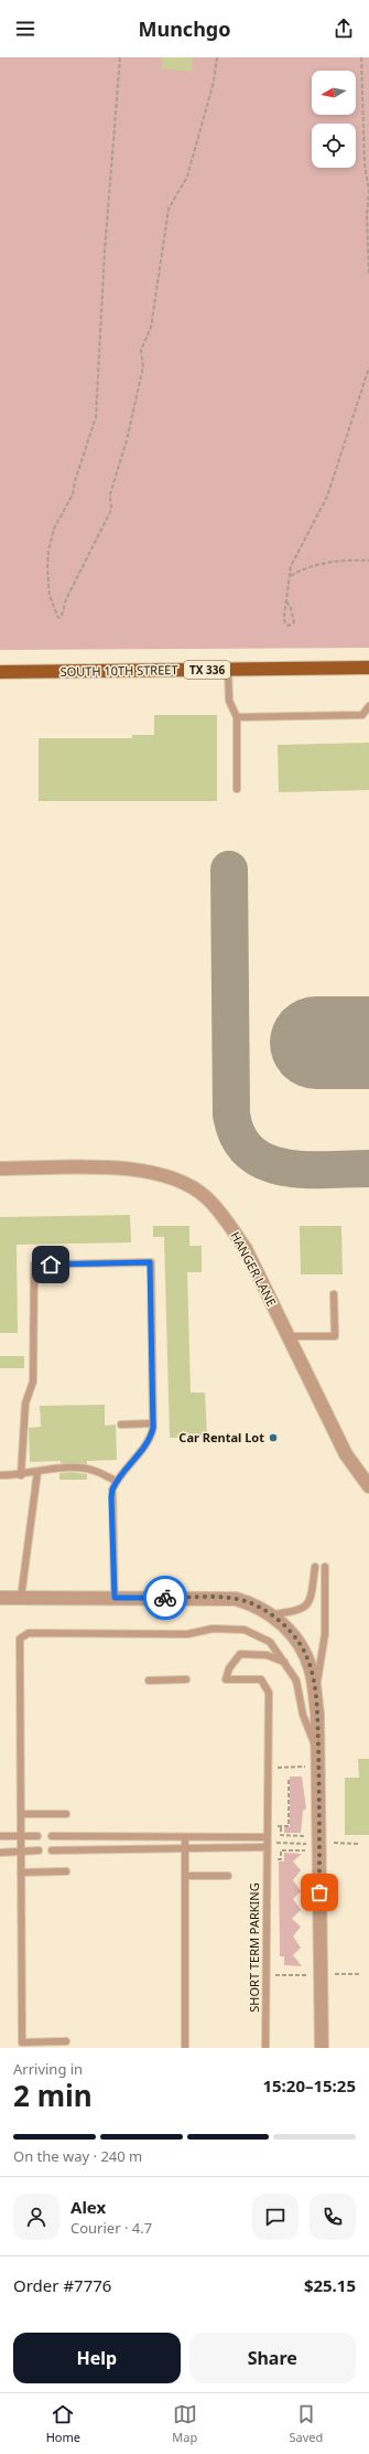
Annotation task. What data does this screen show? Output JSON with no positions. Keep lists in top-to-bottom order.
{
  "streets": {
    "main road": ["TX 336", "SOUTH 10TH STREET"],
    "street": ["HANGER LANE"],
    "lane": ["SHORT TERM PARKING"]
  },
  "places": ["Car Rental Lot"],
  "north": "left",
  "page": {
    "header": "Munchgo",
    "heading": ["2 min", "Arriving in", "15:20–15:25"],
    "panel": [
      "Alex",
      "Courier · 4.7",
      "Order #7776",
      "$25.15"
    ],
    "bar": "On the way · 240 m",
    "buttons": ["Help", "Share"],
    "tabs": ["Home", "Map", "Saved"]
  }
}
